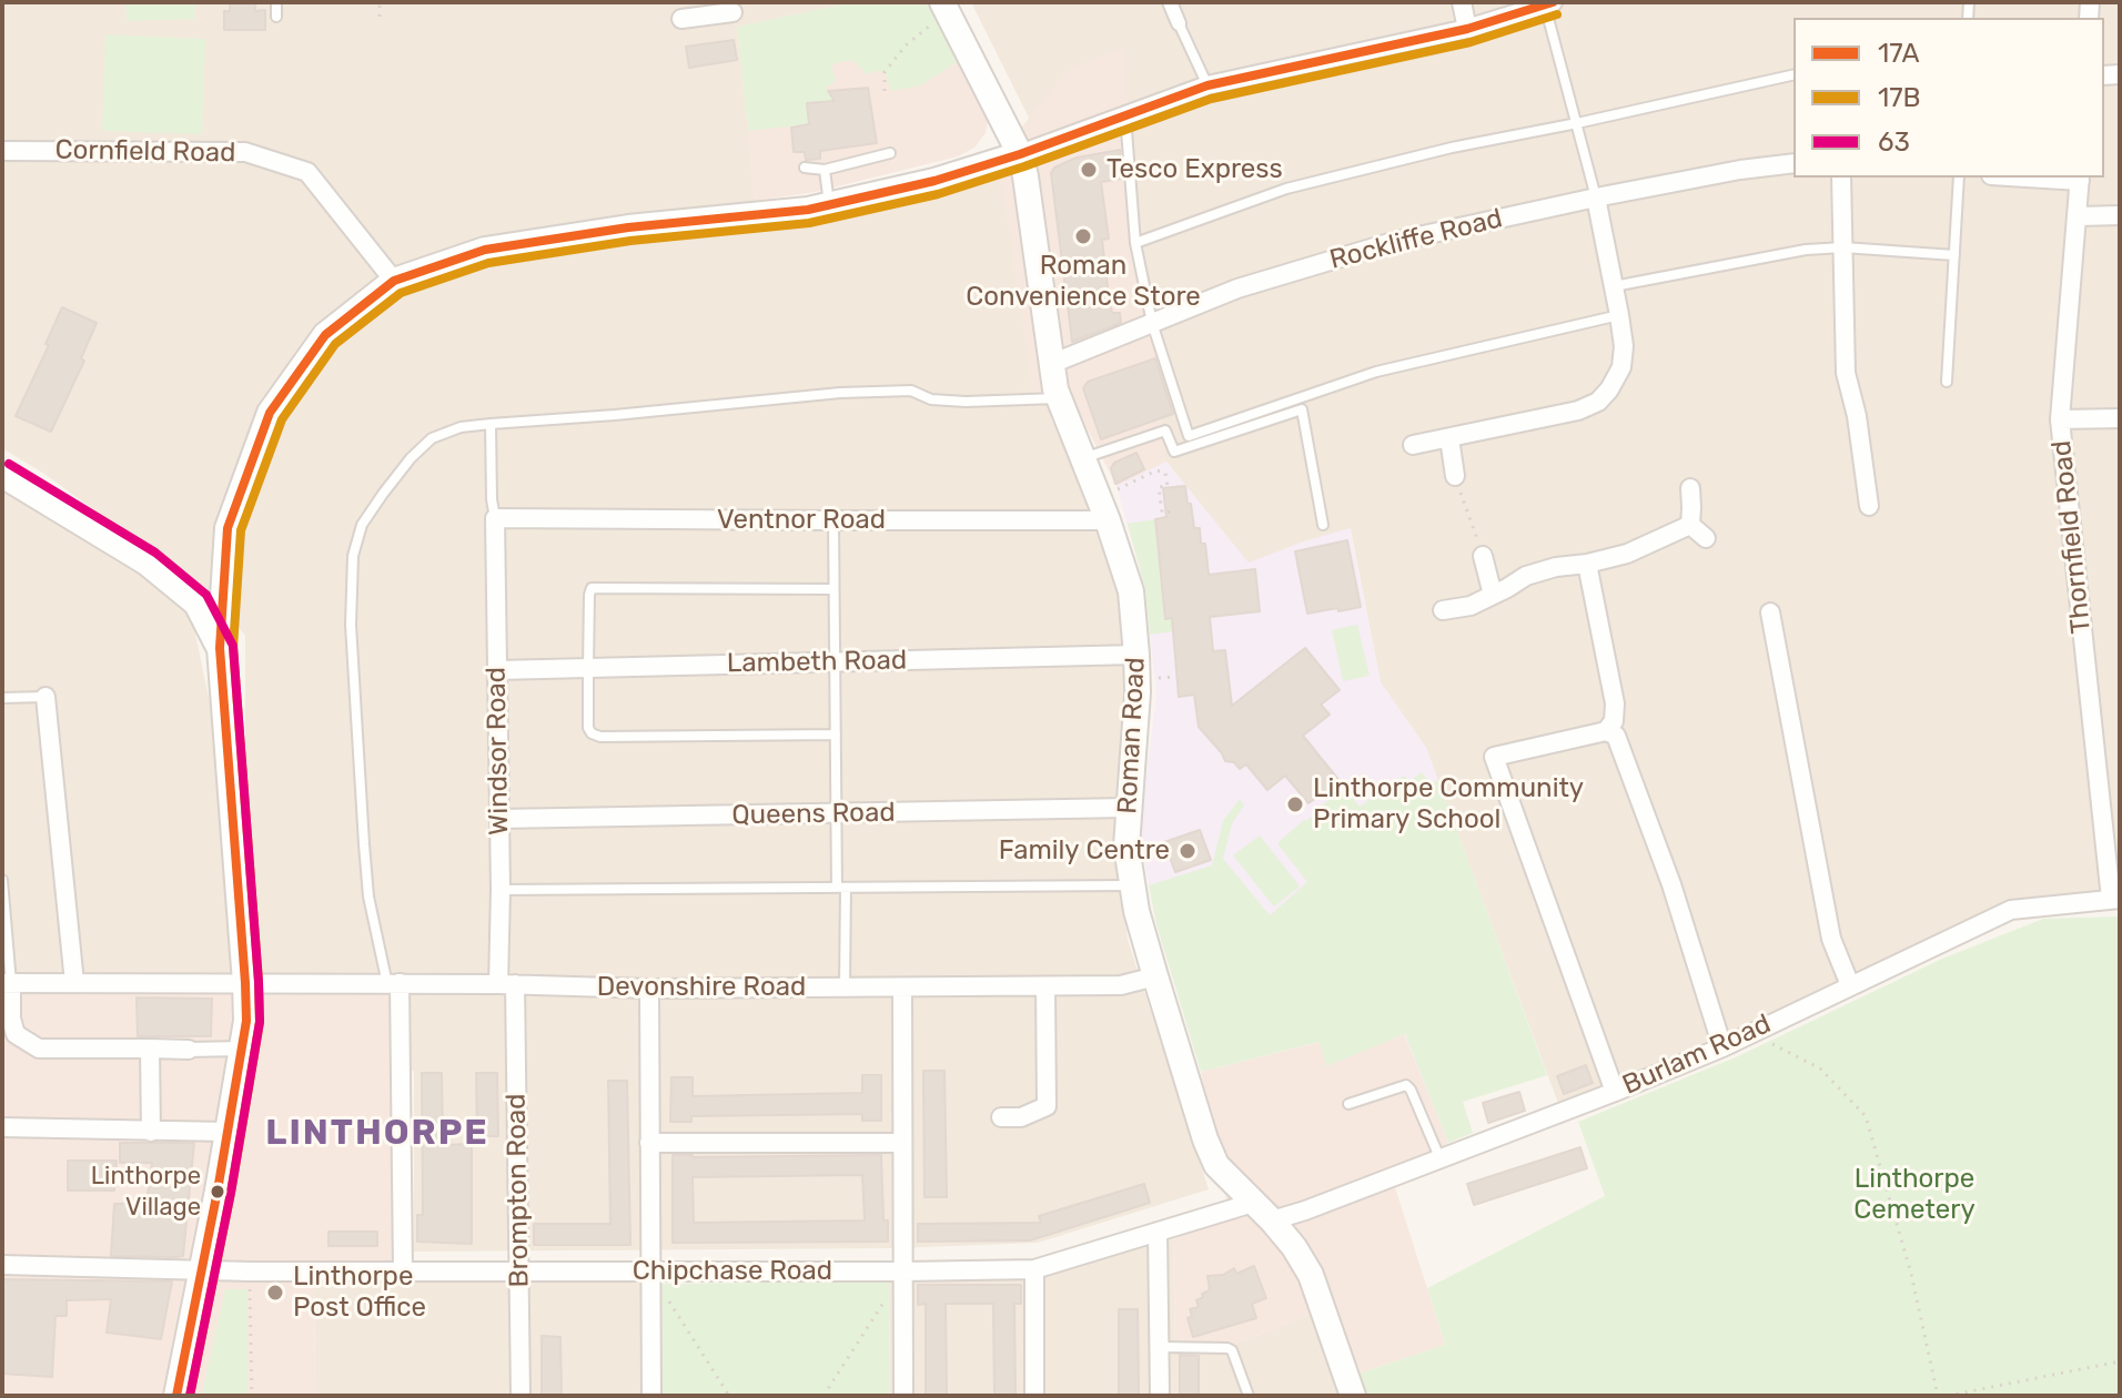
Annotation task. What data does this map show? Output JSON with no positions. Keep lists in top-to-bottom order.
{
  "streets": {
    "street": [
      "Cornfield Road",
      "Rockliffe Road",
      "Ventnor Road",
      "Thornfield Road",
      "Lambeth Road",
      "Roman Road",
      "Windsor Road",
      "Queens Road",
      "Devonshire Road",
      "Burlam Road",
      "Brompton Road",
      "Chipchase Road"
    ]
  },
  "crossings": [
    ["Rockliffe Road", "Roman Road"],
    ["Ventnor Road", "Roman Road"],
    ["Ventnor Road", "Windsor Road"],
    ["Thornfield Road", "Burlam Road"],
    ["Lambeth Road", "Roman Road"],
    ["Lambeth Road", "Windsor Road"],
    ["Roman Road", "Queens Road"],
    ["Roman Road", "Devonshire Road"],
    ["Roman Road", "Burlam Road"],
    ["Roman Road", "Chipchase Road"],
    ["Windsor Road", "Queens Road"],
    ["Windsor Road", "Devonshire Road"],
    ["Windsor Road", "Brompton Road"],
    ["Devonshire Road", "Brompton Road"],
    ["Brompton Road", "Chipchase Road"]
  ],
  "districts": ["LINTHORPE"],
  "parks": ["Linthorpe Cemetery"],
  "places": [
    "Tesco Express",
    "Roman Convenience Store",
    "Linthorpe Community Primary School",
    "Family Centre",
    "Linthorpe Village",
    "Linthorpe Post Office"
  ],
  "lines": ["transit line 17A", "transit line 17B", "transit line 63"],
  "legend": ["17A", "17B", "63"]
}
